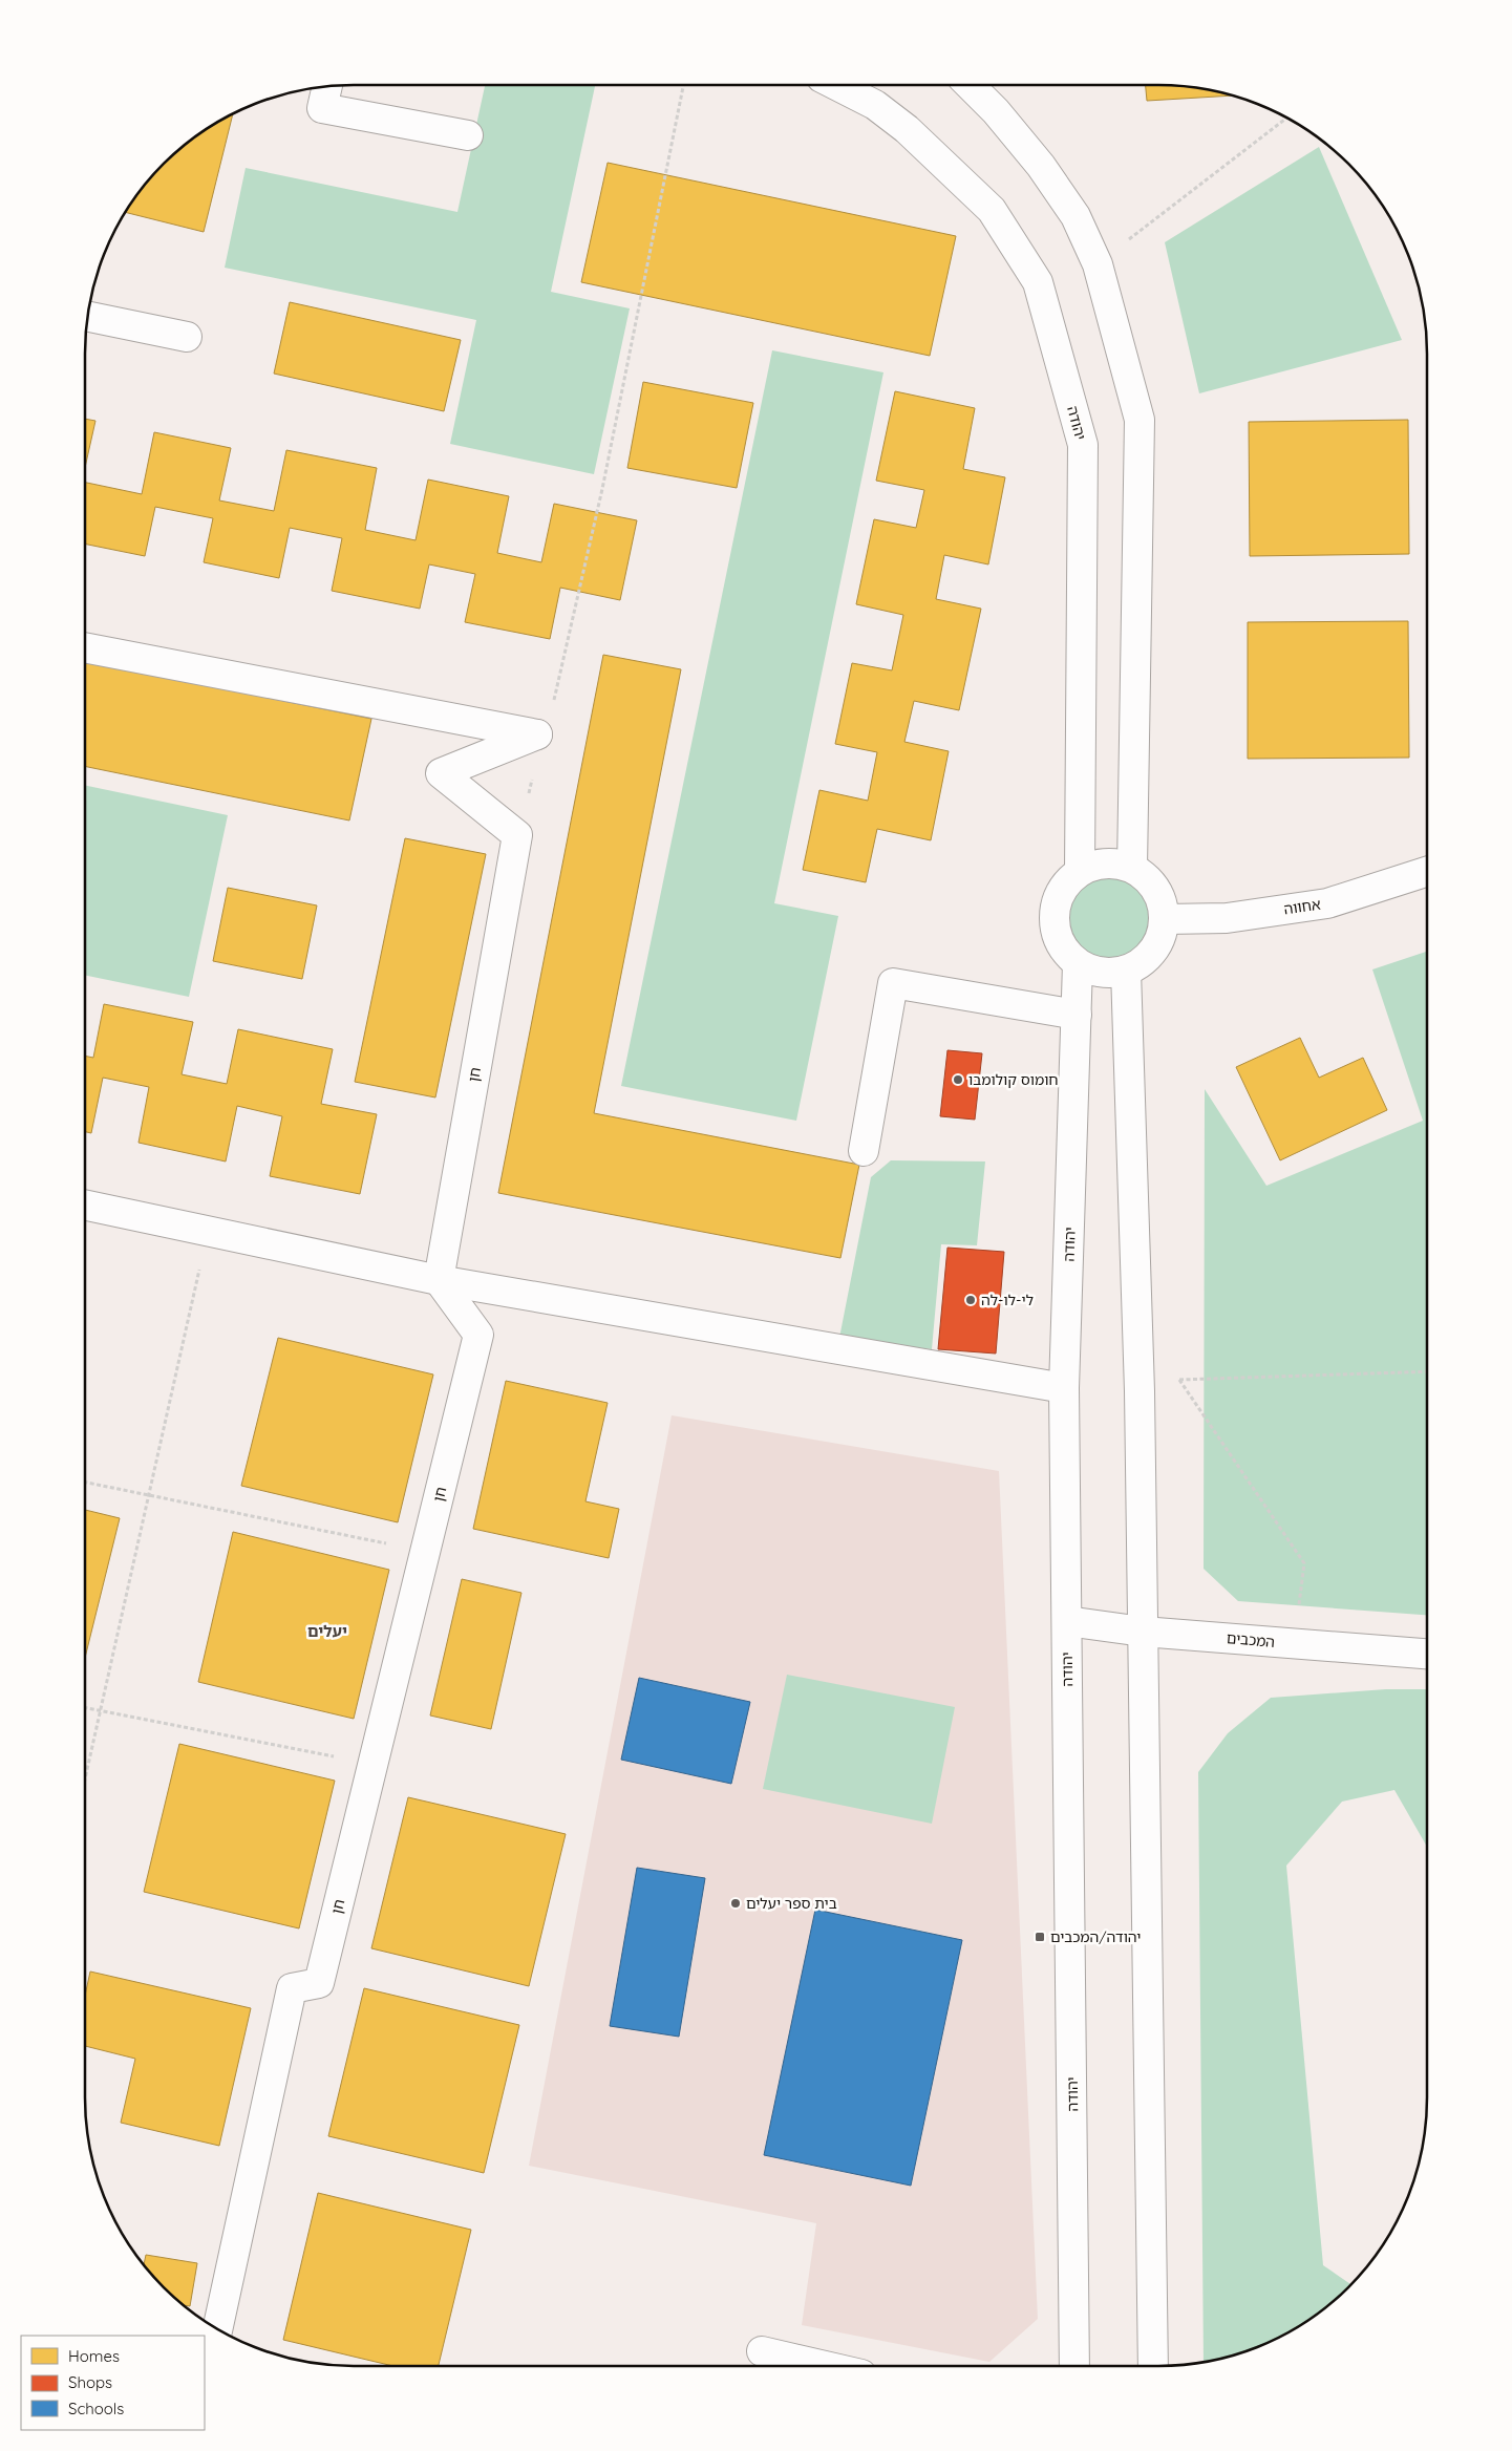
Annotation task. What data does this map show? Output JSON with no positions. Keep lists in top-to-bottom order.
{
  "streets": {
    "street": [
      "יהודה",
      "אחווה",
      "חן",
      "המכבים"
    ]
  },
  "crossings": [
    ["יהודה", "אחווה"],
    ["יהודה", "המכבים"]
  ],
  "districts": ["יעלים"],
  "places": {
    "other": ["חומוס קולומבו", "לי-לו-לה", "בית ספר יעלים"],
    "transit": ["יהודה/המכבים"]
  },
  "legend": ["Homes", "Shops", "Schools"]
}
